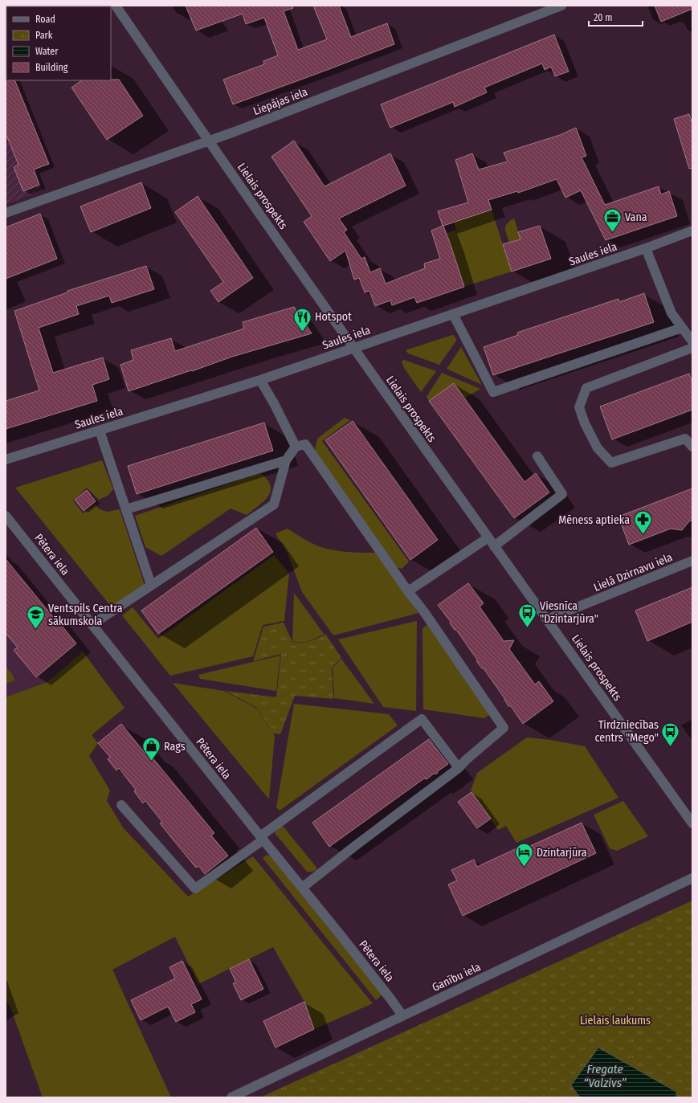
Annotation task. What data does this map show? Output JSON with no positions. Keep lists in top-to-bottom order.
{
  "streets": {
    "street": [
      "Liepājas iela",
      "Lielais prospekts",
      "Saules iela",
      "Pētera iela",
      "Lielā Dzirnavu iela",
      "Ganību iela"
    ]
  },
  "crossings": [
    ["Liepājas iela", "Lielais prospekts"],
    ["Lielais prospekts", "Saules iela"],
    ["Lielais prospekts", "Lielā Dzirnavu iela"],
    ["Pētera iela", "Ganību iela"]
  ],
  "water": ["Fregate “Valzivs”"],
  "parks": ["Lielais laukums"],
  "places": {
    "office": ["Vana"],
    "restaurant": ["Hotspot"],
    "pharmacy": ["Mēness aptieka"],
    "bus stop": ["Viesnīca \"Dzintarjūra\"", "Tirdzniecības centrs \"Mego\""],
    "school or university": ["Ventspils Centra sākumskola"],
    "shop": ["Rags"],
    "hotel": ["Dzintarjūra"]
  },
  "legend": [
    "Road",
    "Park",
    "Water",
    "Building"
  ],
  "scale_bar": "20 m"
}
